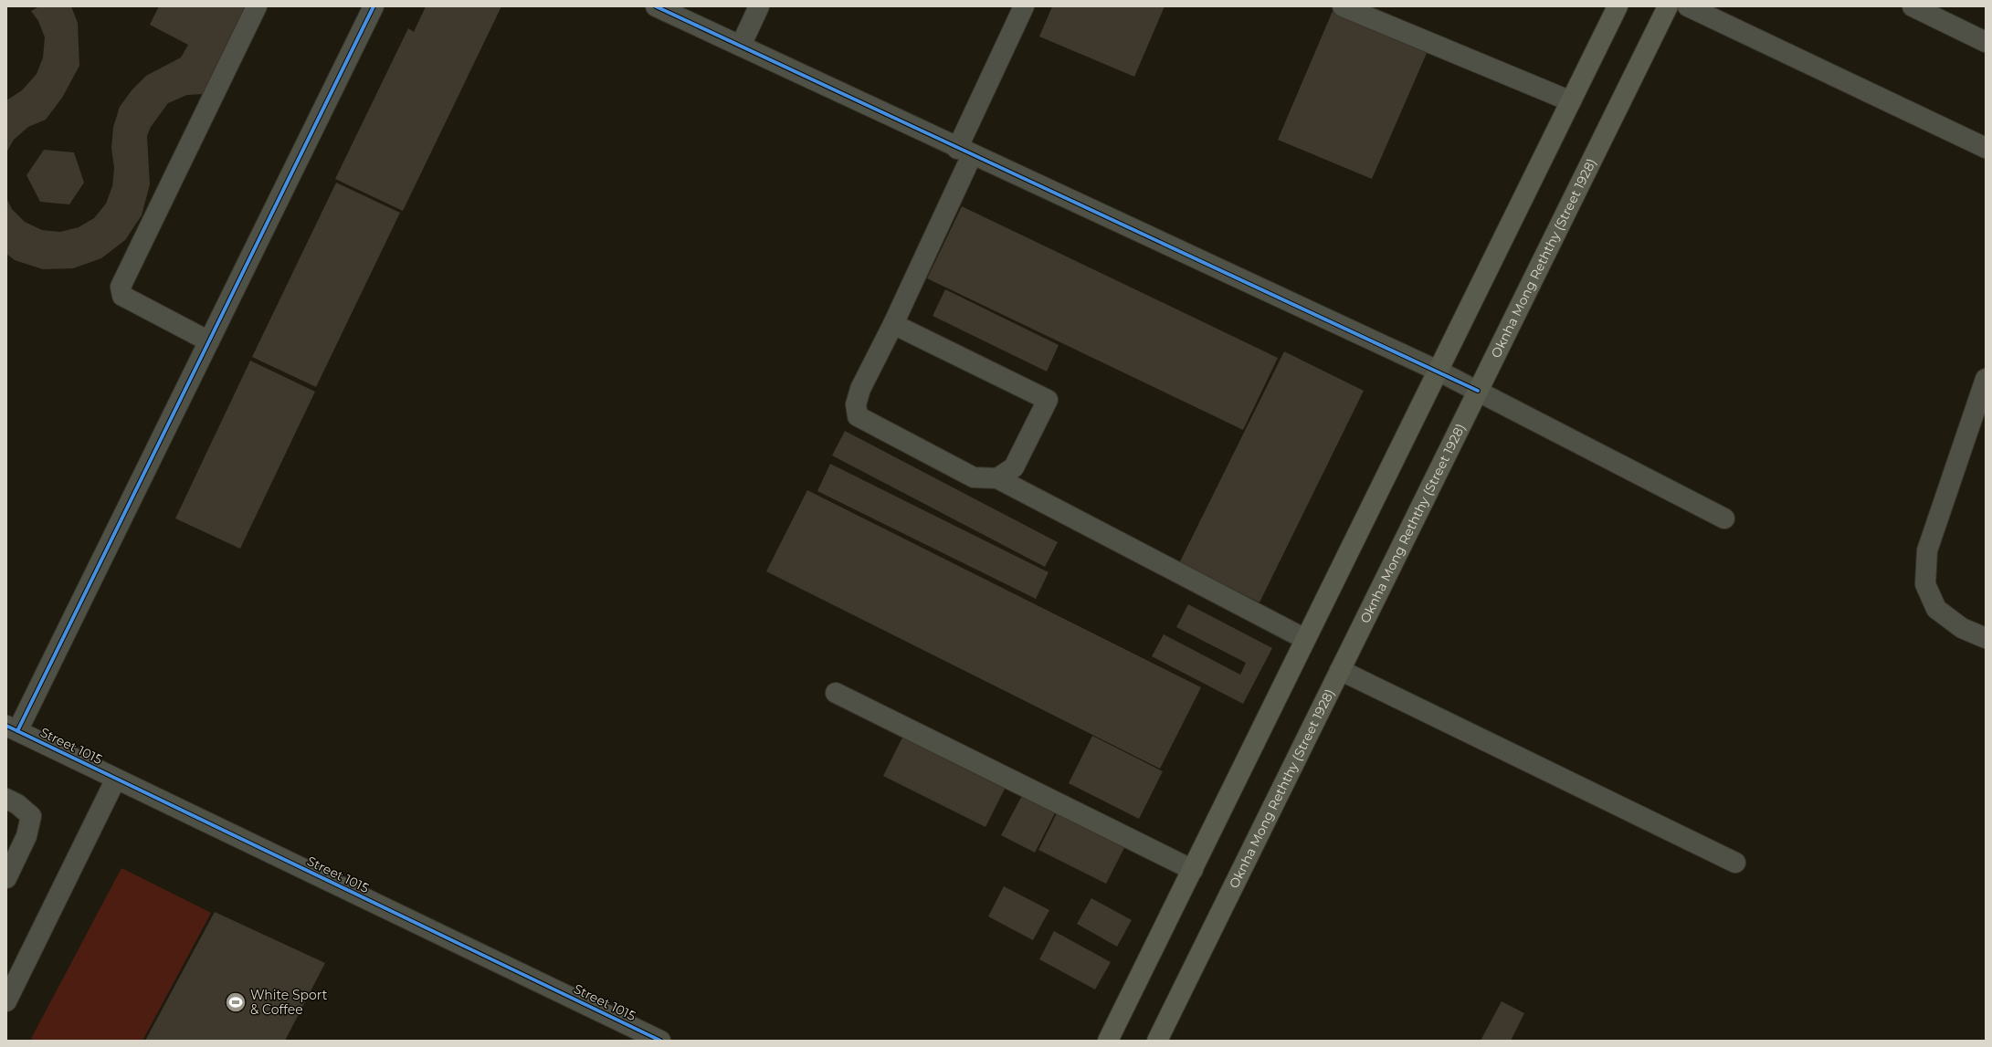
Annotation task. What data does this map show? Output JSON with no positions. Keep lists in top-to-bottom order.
{
  "streets": {
    "main road": ["Oknha Mong Reththy (Street 1928)"],
    "street": ["Street 1015"]
  },
  "places": {
    "sports": ["White Sport & Coffee"]
  }
}
